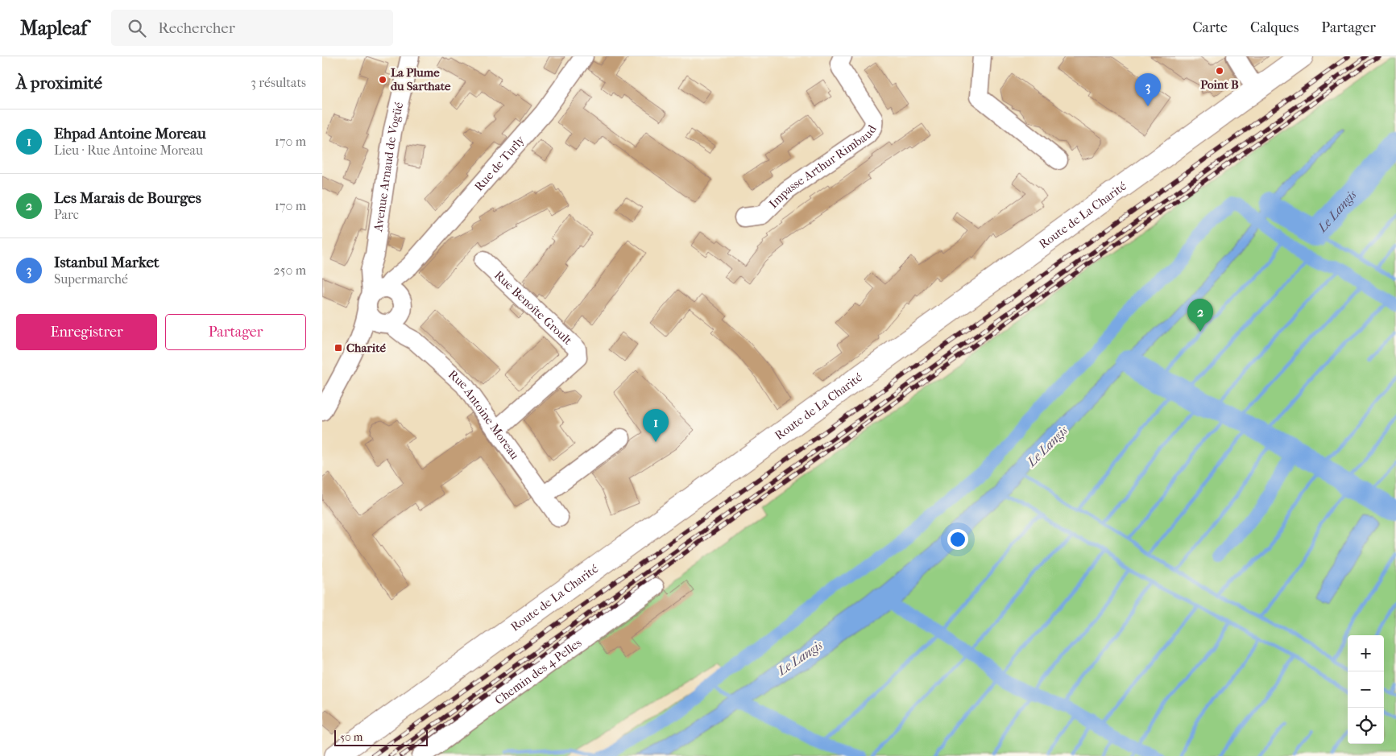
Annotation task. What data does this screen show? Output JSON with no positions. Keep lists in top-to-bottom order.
{
  "streets": {
    "main road": ["Route de La Charité"],
    "street": [
      "Rue de Turly",
      "Impasse Arthur Rimbaud",
      "Avenue Arnaud de Vogüé",
      "Rue Benoîte Groult",
      "Rue Antoine Moreau",
      "Chemin des 4 Pelles"
    ]
  },
  "crossings": [
    ["Rue de Turly", "Avenue Arnaud de Vogüé"],
    ["Rue de Turly", "Rue Antoine Moreau"],
    ["Avenue Arnaud de Vogüé", "Rue Antoine Moreau"],
    ["Rue Benoîte Groult", "Rue Antoine Moreau"]
  ],
  "water": ["Le Langis"],
  "places": {
    "other": ["Point B", "La Plume du Sarthate"],
    "transit": ["Charité"]
  },
  "scale_bar": "50 m",
  "page": {
    "header": "Mapleaf",
    "search": "Rechercher",
    "nav": ["Carte", "Calques", "Partager"],
    "heading": ["À proximité", "3 résultats"],
    "pins": ["3", "2", "1"],
    "list": [
      {
        "mark": "1",
        "name": "Ehpad Antoine Moreau",
        "note": "Lieu · Rue Antoine Moreau",
        "value": "170 m"
      },
      {
        "mark": "2",
        "name": "Les Marais de Bourges",
        "note": "Parc",
        "value": "170 m"
      },
      {
        "mark": "3",
        "name": "Istanbul Market",
        "note": "Supermarché",
        "value": "250 m"
      }
    ],
    "buttons": ["Enregistrer", "Partager"],
    "map_buttons": ["+", "−"],
    "scale": "50 m"
  }
}
